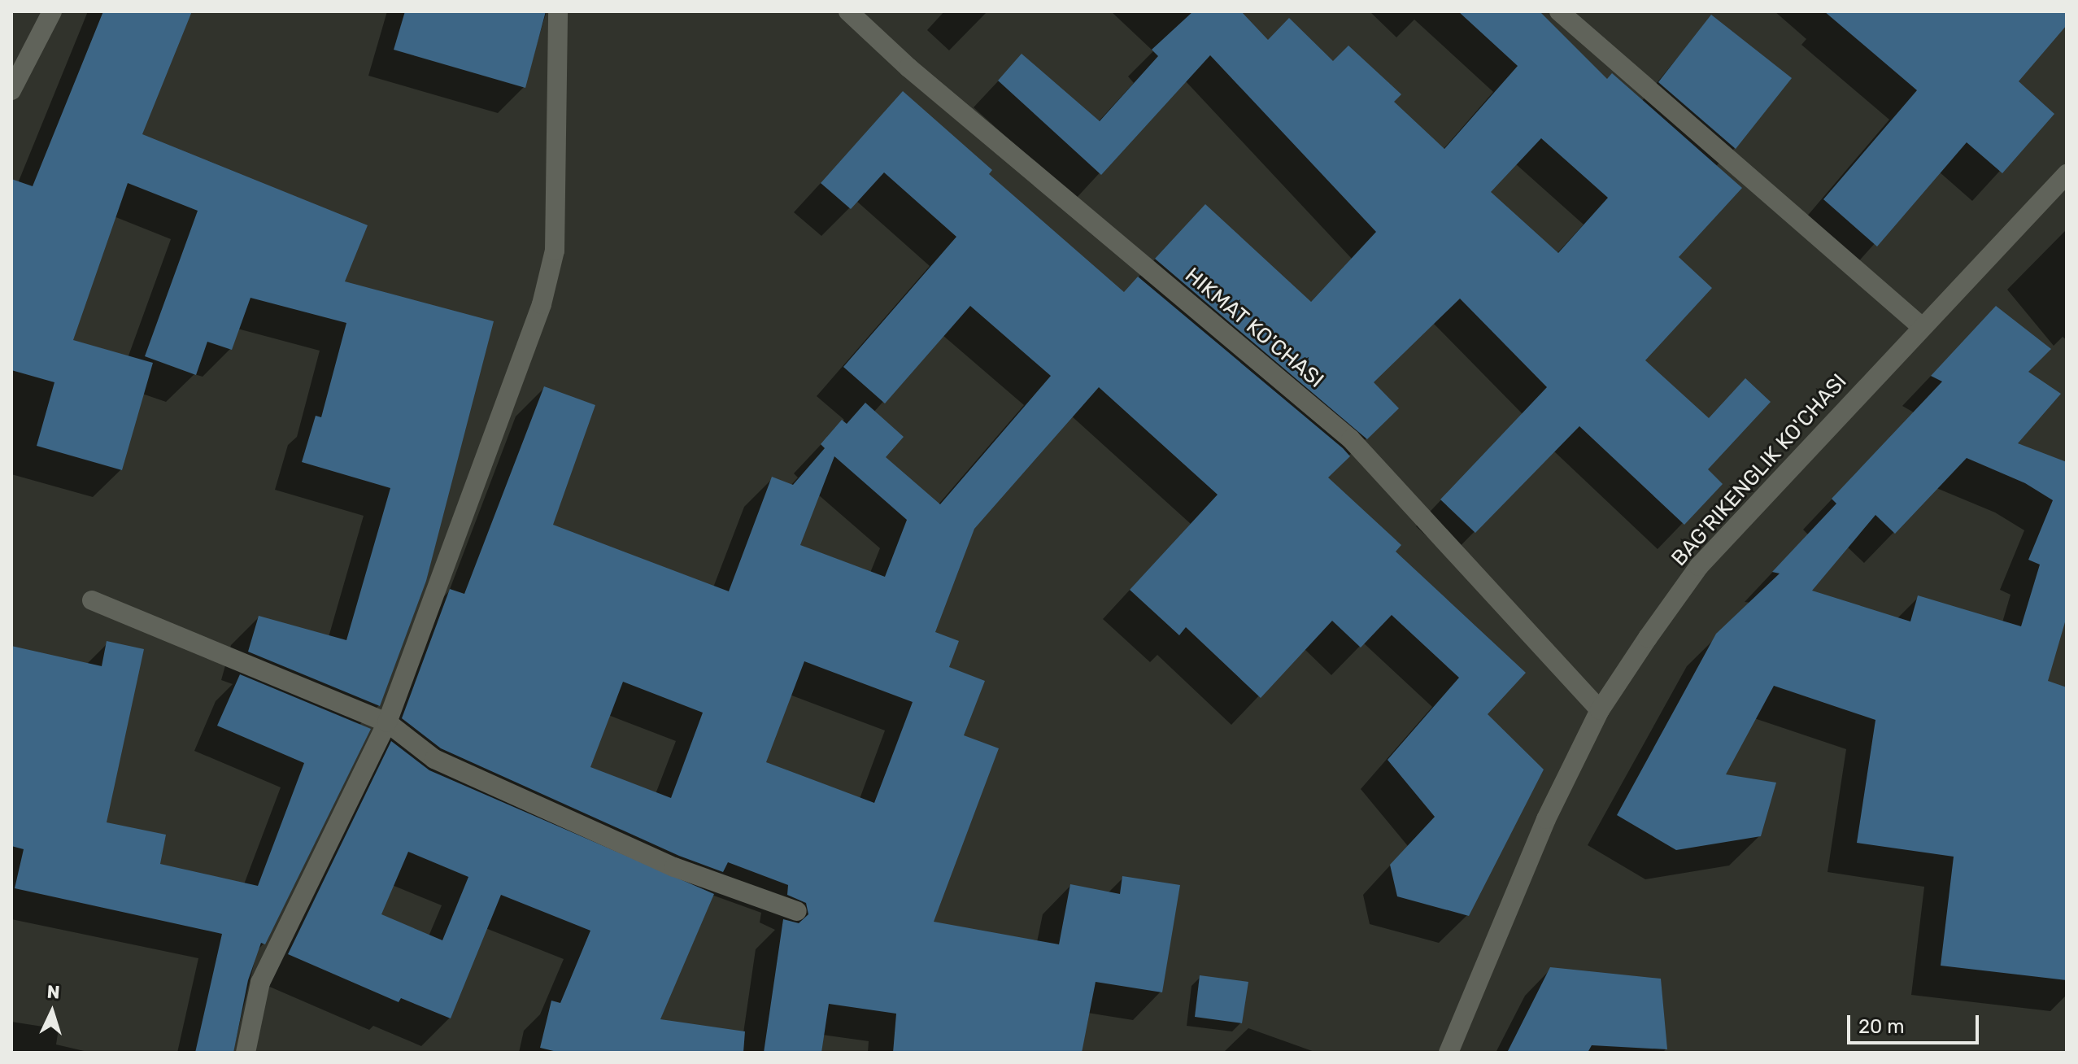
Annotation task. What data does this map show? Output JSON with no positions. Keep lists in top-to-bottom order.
{
  "streets": {
    "street": ["HIKMAT KO'CHASI", "BAG'RIKENGLIK KO'CHASI"]
  },
  "crossings": [
    ["HIKMAT KO'CHASI", "BAG'RIKENGLIK KO'CHASI"]
  ],
  "scale_bar": "20 m",
  "north": "top"
}
